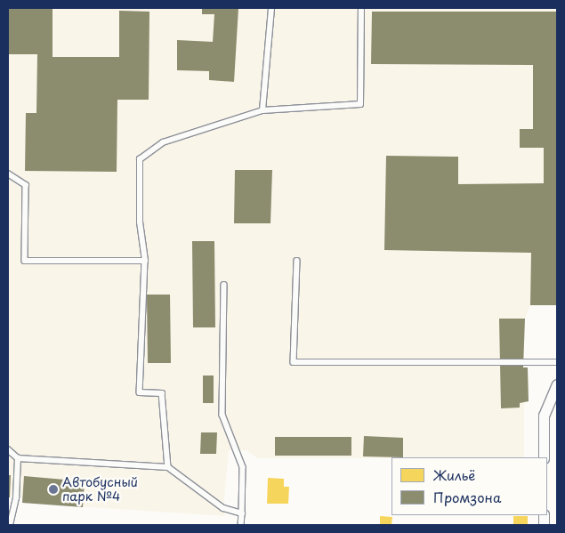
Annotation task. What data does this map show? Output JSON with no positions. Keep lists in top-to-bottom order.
{
  "places": ["Автобусный парк №4"],
  "legend": ["Жильё", "Промзона"]
}
